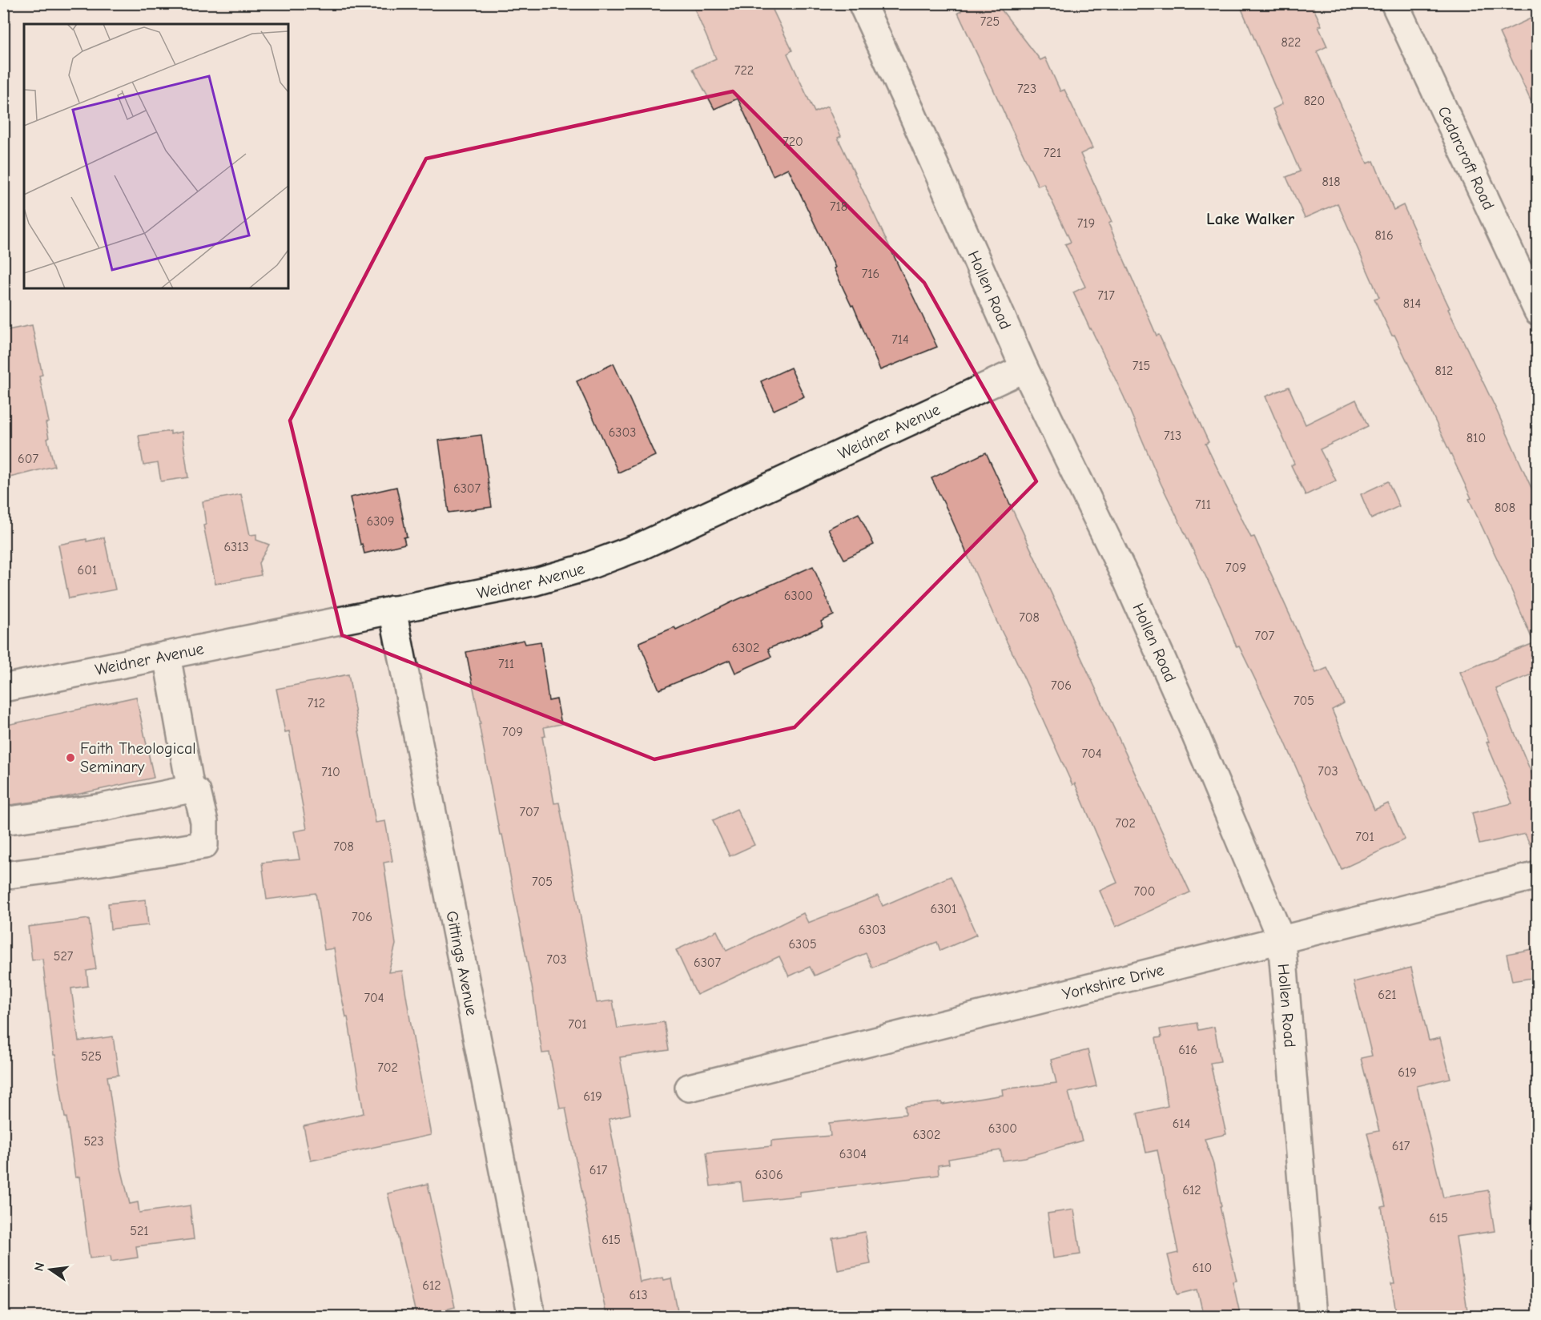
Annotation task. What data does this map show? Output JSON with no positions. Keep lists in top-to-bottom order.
{
  "streets": {
    "street": [
      "Cedarcroft Road",
      "Hollen Road",
      "Weidner Avenue",
      "Gittings Avenue",
      "Yorkshire Drive"
    ]
  },
  "crossings": [
    ["Hollen Road", "Weidner Avenue"],
    ["Hollen Road", "Yorkshire Drive"],
    ["Weidner Avenue", "Gittings Avenue"]
  ],
  "districts": ["Lake Walker"],
  "places": ["Faith Theological Seminary"],
  "house_numbers": [
    "725",
    "822",
    "722",
    "723",
    "820",
    "720",
    "721",
    "818",
    "718",
    "719",
    "816",
    "716",
    "717",
    "814",
    "714",
    "715",
    "812",
    "6303",
    "713",
    "810",
    "607",
    "6307",
    "711",
    "808",
    "6309",
    "6313",
    "709",
    "601",
    "6300",
    "708",
    "707",
    "6302",
    "711",
    "706",
    "705",
    "712",
    "709",
    "704",
    "703",
    "710",
    "707",
    "702",
    "701",
    "708",
    "705",
    "700",
    "6301",
    "706",
    "6303",
    "6305",
    "527",
    "703",
    "6307",
    "621",
    "704",
    "701",
    "616",
    "525",
    "702",
    "619",
    "619",
    "614",
    "6300",
    "6302",
    "523",
    "617",
    "6304",
    "617",
    "6306",
    "612",
    "615",
    "521",
    "615",
    "610",
    "612",
    "613"
  ],
  "north": "left"
}
